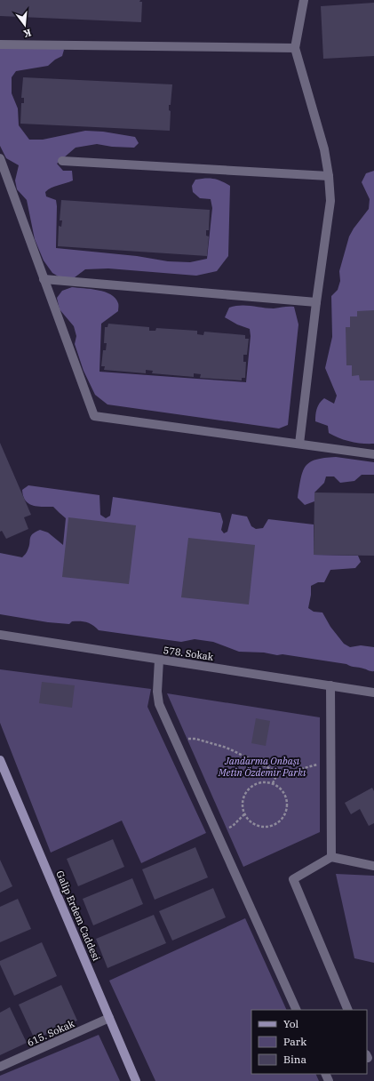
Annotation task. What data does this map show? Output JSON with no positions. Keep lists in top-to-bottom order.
{
  "streets": {
    "main road": ["Galip Erdem Caddesi"],
    "street": ["578. Sokak", "615. Sokak"]
  },
  "crossings": [
    ["Galip Erdem Caddesi", "615. Sokak"]
  ],
  "parks": ["Jandarma Onbaşı Metin Özdemir Parkı"],
  "legend": ["Yol", "Park", "Bina"],
  "north": "bottom"
}
